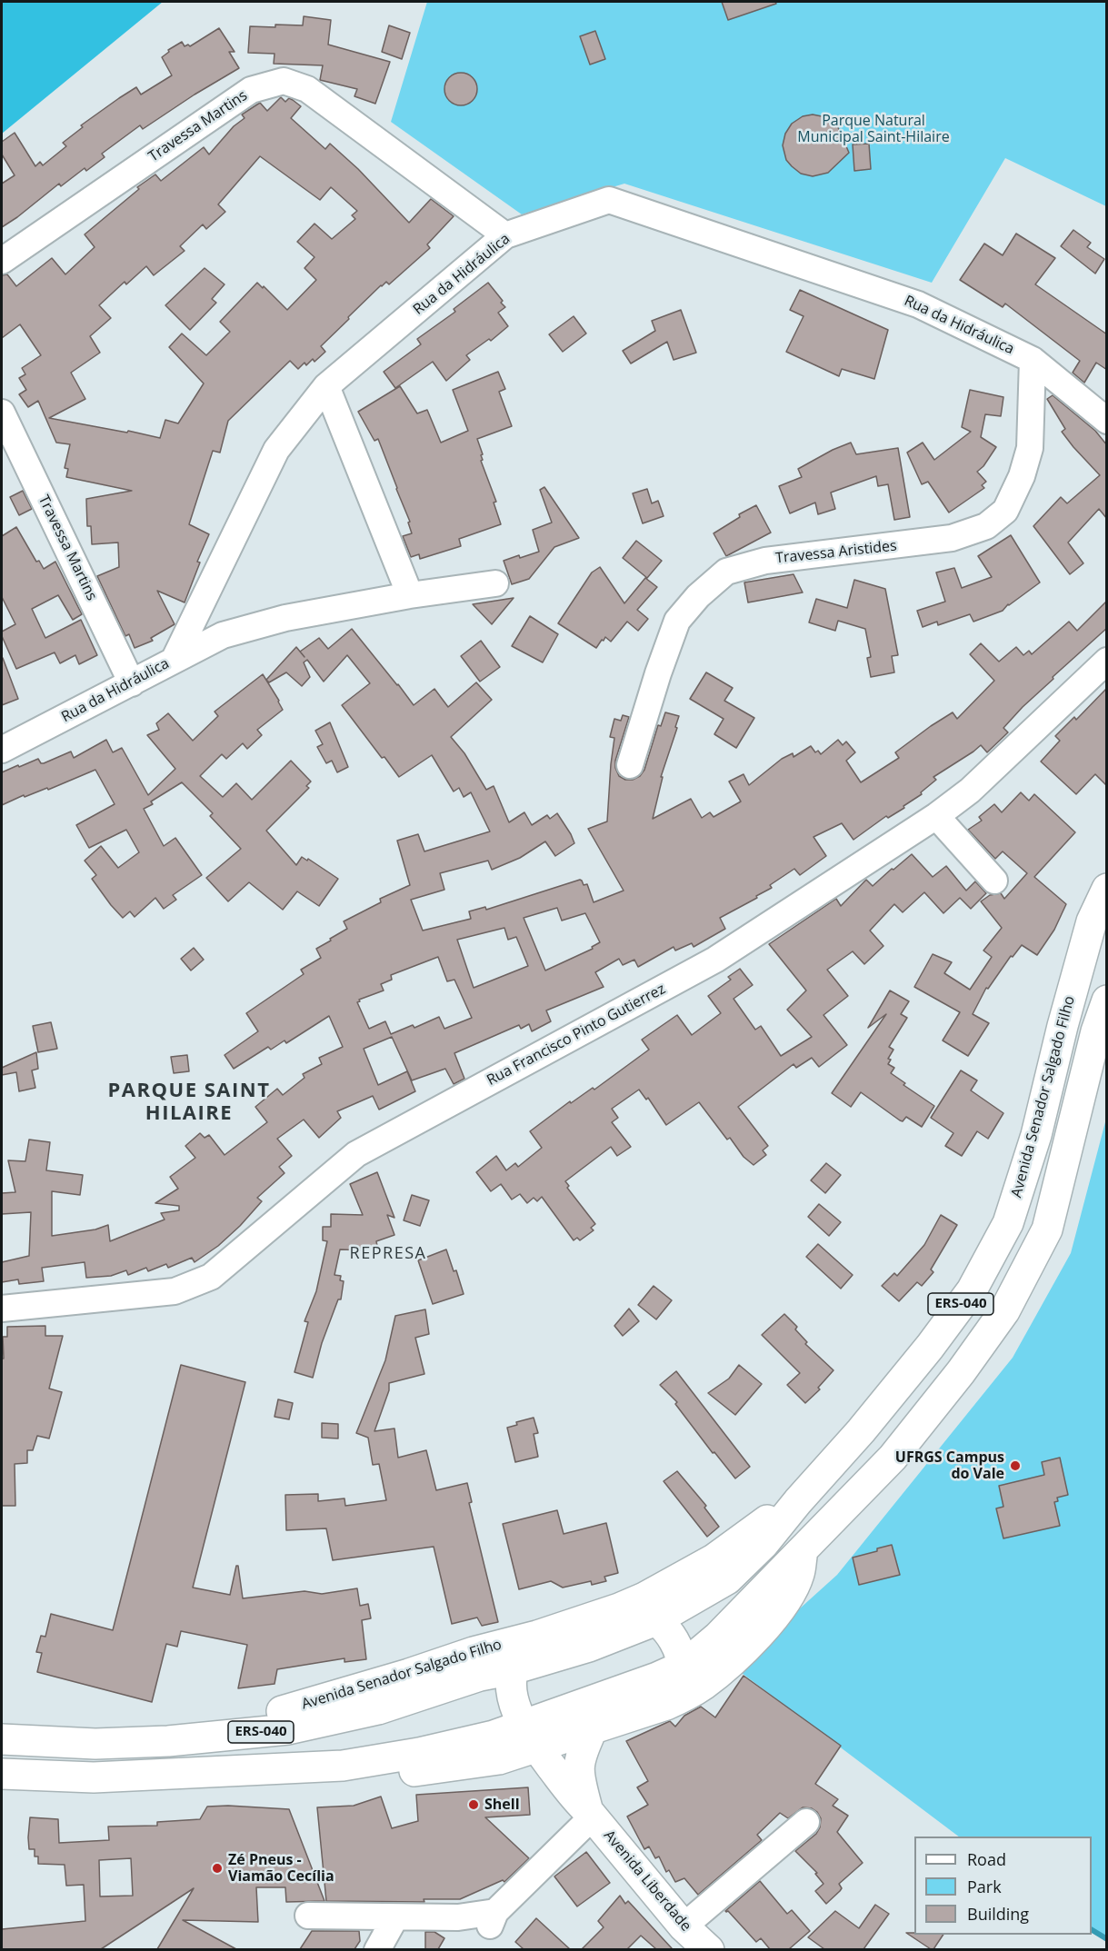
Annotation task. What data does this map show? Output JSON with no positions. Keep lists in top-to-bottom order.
{
  "streets": {
    "main road": ["Avenida Senador Salgado Filho", "ERS-040", "Avenida Liberdade"],
    "street": [
      "Travessa Martins",
      "Rua da Hidráulica",
      "Travessa Aristides",
      "Rua Francisco Pinto Gutierrez"
    ]
  },
  "crossings": [
    ["Travessa Martins", "Rua da Hidráulica"],
    ["Rua da Hidráulica", "Travessa Aristides"],
    ["Avenida Senador Salgado Filho", "ERS-040"],
    ["Avenida Senador Salgado Filho", "Avenida Liberdade"],
    ["ERS-040", "Avenida Liberdade"]
  ],
  "districts": ["PARQUE SAINT HILAIRE", "REPRESA"],
  "parks": ["Parque Natural Municipal Saint-Hilaire"],
  "places": ["UFRGS Campus do Vale", "Shell", "Zé Pneus - Viamão Cecília"],
  "legend": ["Road", "Park", "Building"]
}
